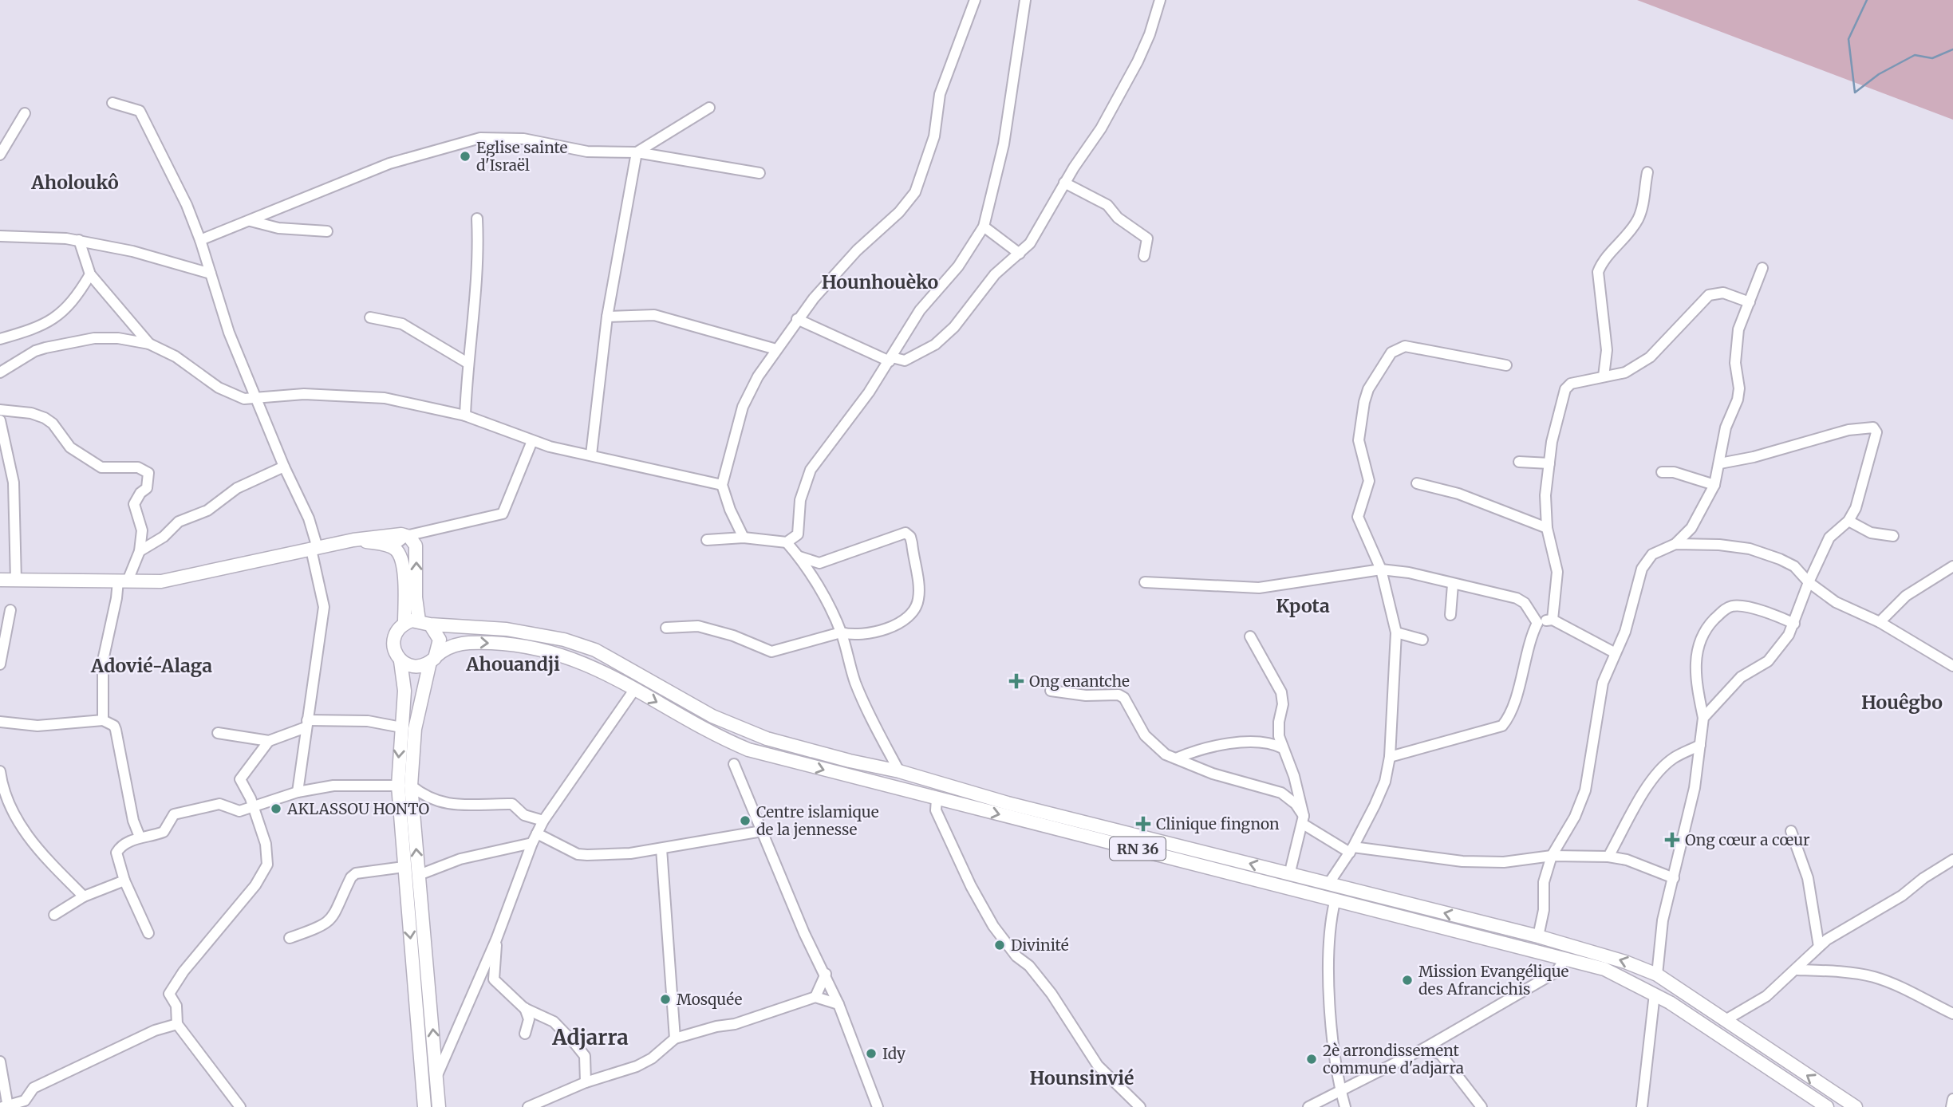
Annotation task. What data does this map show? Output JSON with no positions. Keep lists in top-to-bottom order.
{
  "streets": {
    "main road": ["RN 36"]
  },
  "districts": [
    "Aholoukô",
    "Hounhouèko",
    "Kpota",
    "Ahouandji",
    "Adovié-Alaga",
    "Houêgbo",
    "Adjarra",
    "Hounsinvié"
  ],
  "places": {
    "other": [
      "Eglise sainte d'Israël",
      "AKLASSOU HONTO",
      "Centre islamique de la jennesse",
      "Divinité",
      "Mission Evangélique des Afrancichis",
      "Mosquée",
      "Idy",
      "2è arrondissement commune d'adjarra"
    ],
    "health": ["Ong enantche", "Clinique fingnon", "Ong cœur a cœur"]
  }
}
